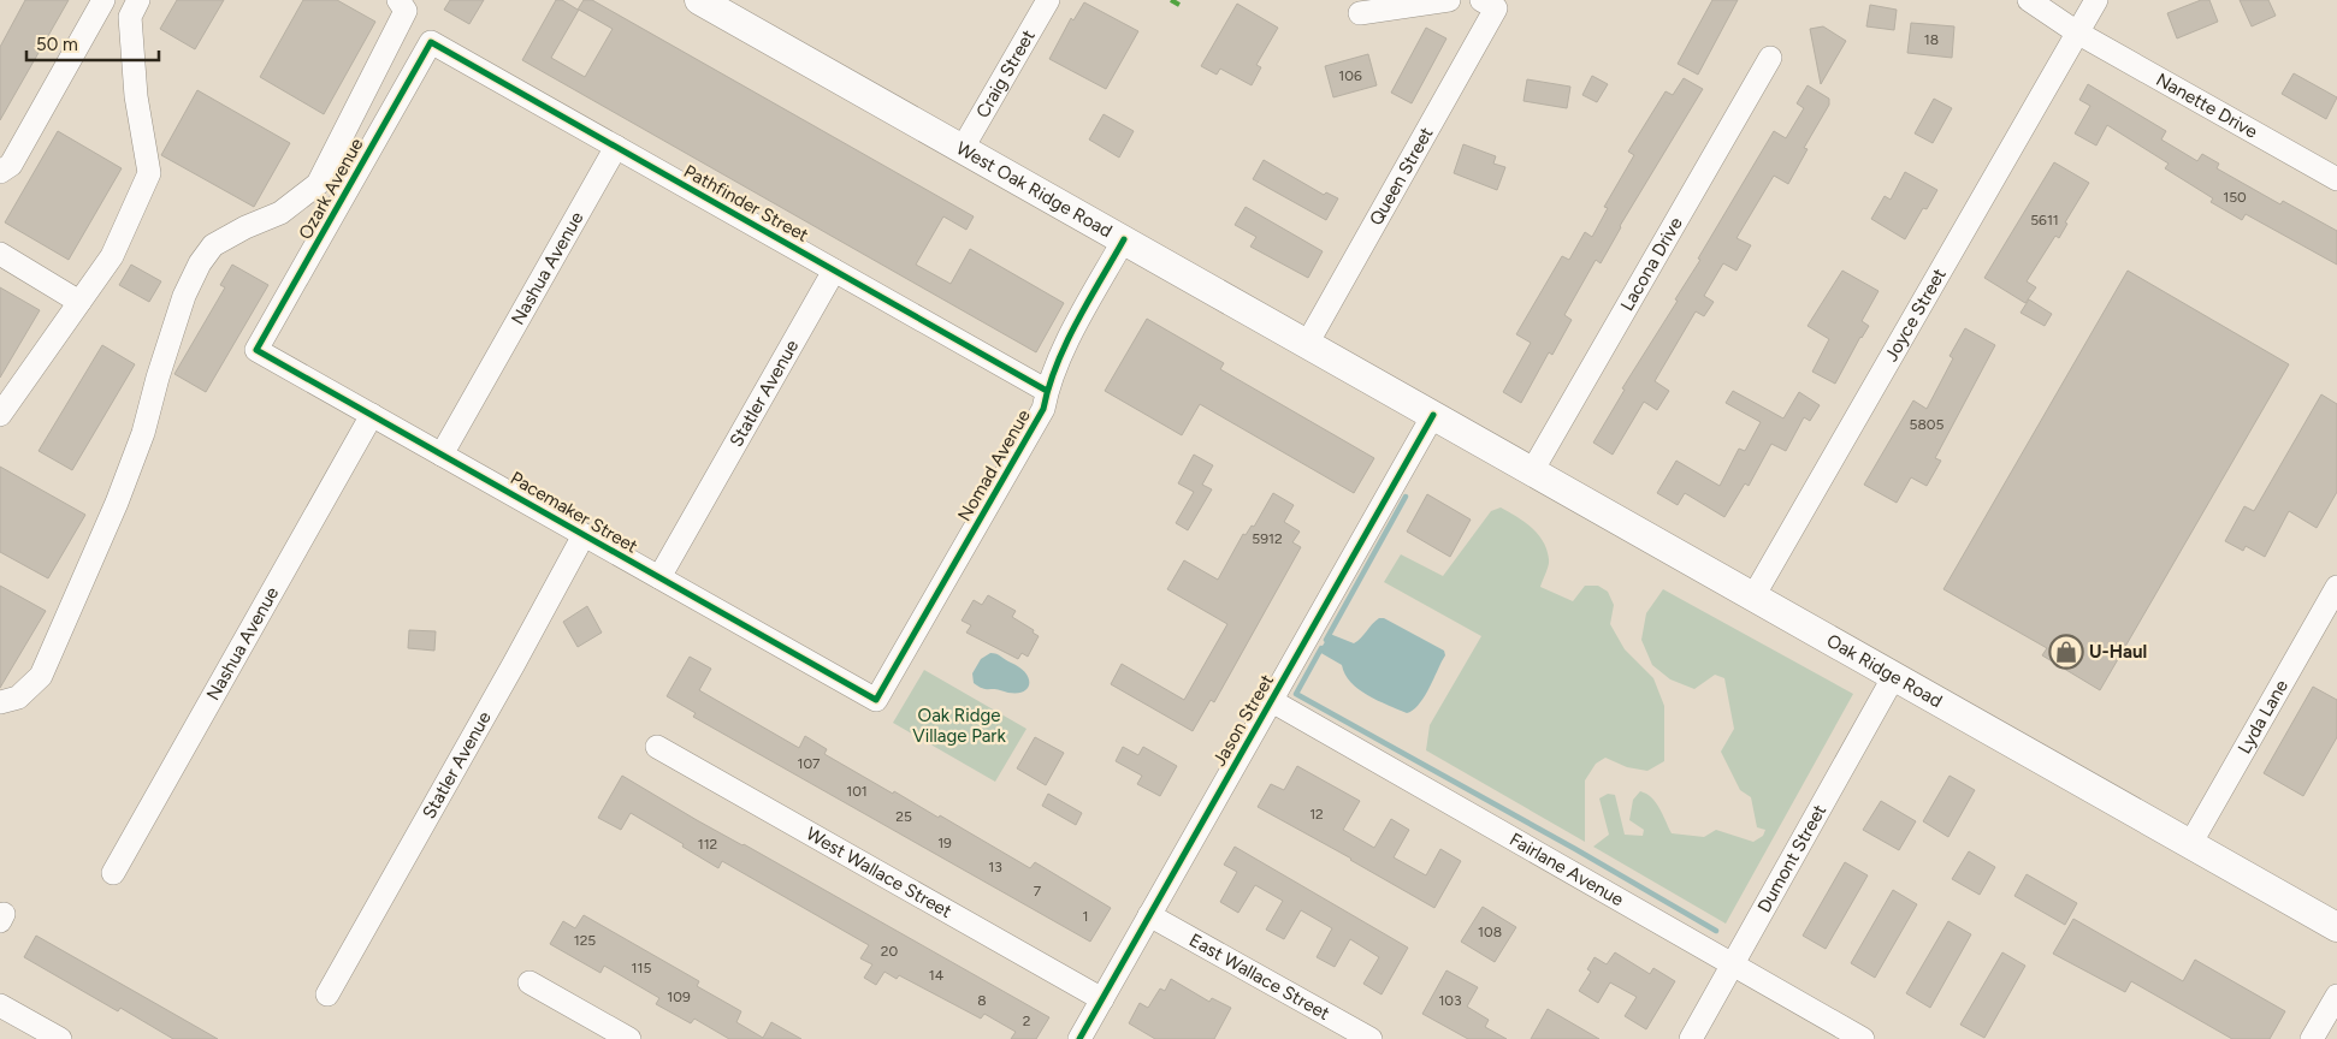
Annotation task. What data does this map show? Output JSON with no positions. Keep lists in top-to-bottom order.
{
  "streets": {
    "main road": ["West Oak Ridge Road", "Oak Ridge Road"],
    "street": [
      "Craig Street",
      "Nanette Drive",
      "Queen Street",
      "Ozark Avenue",
      "Pathfinder Street",
      "Lacona Drive",
      "Nashua Avenue",
      "Joyce Street",
      "Statler Avenue",
      "Nomad Avenue",
      "Pacemaker Street",
      "Lyda Lane",
      "Jason Street",
      "Dumont Street",
      "Fairlane Avenue",
      "West Wallace Street",
      "East Wallace Street"
    ]
  },
  "crossings": [
    ["Craig Street", "West Oak Ridge Road"],
    ["Nanette Drive", "Joyce Street"],
    ["Queen Street", "West Oak Ridge Road"],
    ["Ozark Avenue", "Pathfinder Street"],
    ["Ozark Avenue", "Pacemaker Street"],
    ["West Oak Ridge Road", "Nomad Avenue"],
    ["West Oak Ridge Road", "Oak Ridge Road"],
    ["West Oak Ridge Road", "Jason Street"],
    ["Pathfinder Street", "Nashua Avenue"],
    ["Pathfinder Street", "Statler Avenue"],
    ["Pathfinder Street", "Nomad Avenue"],
    ["Lacona Drive", "Oak Ridge Road"],
    ["Nashua Avenue", "Pacemaker Street"],
    ["Joyce Street", "Oak Ridge Road"],
    ["Statler Avenue", "Pacemaker Street"],
    ["Nomad Avenue", "Pacemaker Street"],
    ["Oak Ridge Road", "Lyda Lane"],
    ["Oak Ridge Road", "Jason Street"],
    ["Oak Ridge Road", "Dumont Street"],
    ["Jason Street", "Fairlane Avenue"],
    ["Jason Street", "West Wallace Street"],
    ["Jason Street", "East Wallace Street"],
    ["Dumont Street", "Fairlane Avenue"]
  ],
  "parks": ["Oak Ridge Village Park"],
  "places": {
    "shop": ["U-Haul"]
  },
  "house_numbers": [
    "18",
    "106",
    "150",
    "5611",
    "5805",
    "5912",
    "107",
    "101",
    "12",
    "25",
    "19",
    "112",
    "13",
    "7",
    "1",
    "108",
    "125",
    "20",
    "115",
    "14",
    "109",
    "8",
    "103",
    "2"
  ],
  "scale_bar": "50 m"
}
